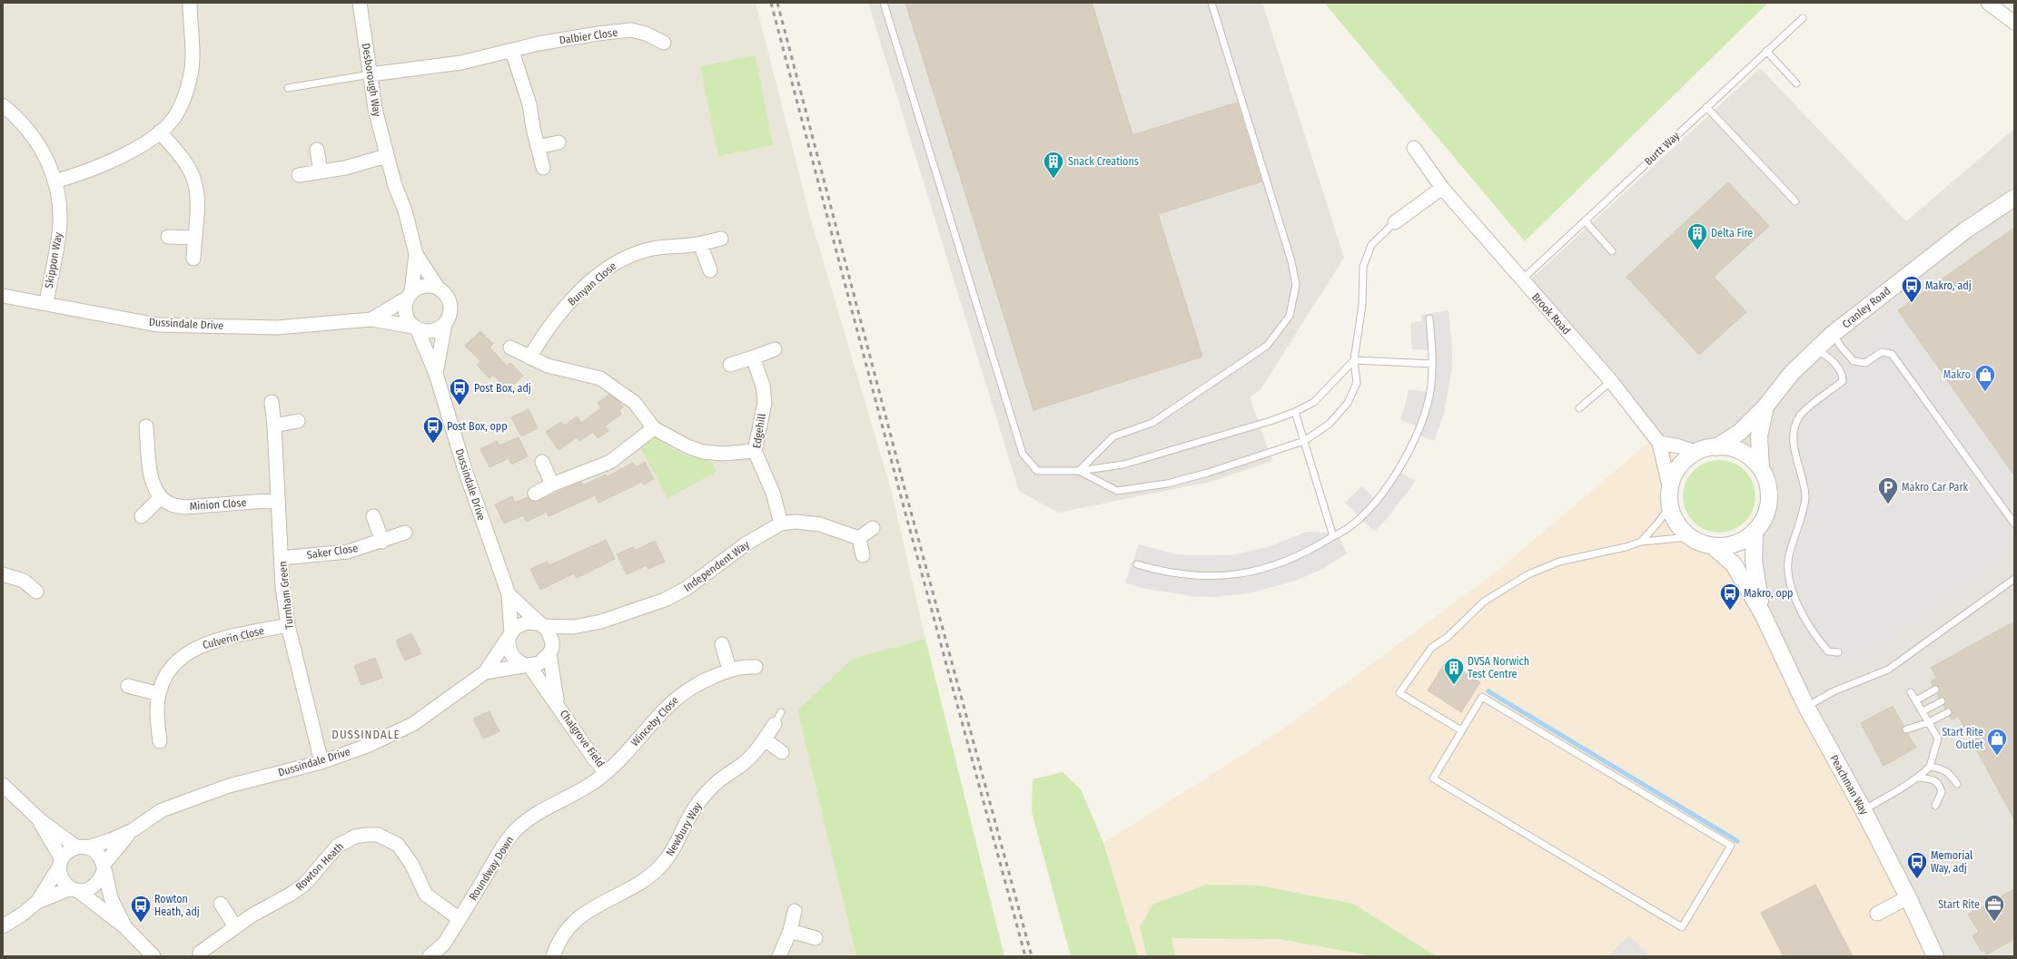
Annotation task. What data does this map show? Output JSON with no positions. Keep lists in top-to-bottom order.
{
  "streets": {
    "street": [
      "Dalbier Close",
      "Desborough Way",
      "Skippon Way",
      "Bunyan Close",
      "Cranley Road",
      "Brook Road",
      "Dussindale Drive",
      "Edgehill",
      "Minion Close",
      "Saker Close",
      "Independent Way",
      "Turnham Green",
      "Culverin Close",
      "Winceby Close",
      "Chalgrove Field",
      "Peachman Way",
      "Newbury Way",
      "Rowton Heath",
      "Roundway Down"
    ],
    "lane": ["Burtt Way"]
  },
  "crossings": [
    ["Dalbier Close", "Desborough Way"],
    ["Desborough Way", "Dussindale Drive"],
    ["Burtt Way", "Brook Road"],
    ["Skippon Way", "Dussindale Drive"],
    ["Cranley Road", "Brook Road"],
    ["Cranley Road", "Peachman Way"],
    ["Brook Road", "Peachman Way"],
    ["Dussindale Drive", "Independent Way"],
    ["Dussindale Drive", "Turnham Green"],
    ["Dussindale Drive", "Chalgrove Field"],
    ["Edgehill", "Independent Way"],
    ["Minion Close", "Turnham Green"],
    ["Saker Close", "Turnham Green"],
    ["Independent Way", "Chalgrove Field"],
    ["Turnham Green", "Culverin Close"],
    ["Winceby Close", "Chalgrove Field"],
    ["Winceby Close", "Roundway Down"],
    ["Chalgrove Field", "Roundway Down"],
    ["Rowton Heath", "Roundway Down"]
  ],
  "districts": ["DUSSINDALE"],
  "places": {
    "building": ["Snack Creations", "Delta Fire", "DVSA Norwich Test Centre"],
    "bus stop": [
      "Makro, adj",
      "Post Box, adj",
      "Post Box, opp",
      "Makro, opp",
      "Memorial Way, adj",
      "Rowton Heath, adj"
    ],
    "shop": ["Makro", "Start Rite Outlet"],
    "parking": ["Makro Car Park"],
    "office": ["Start Rite"]
  }
}
